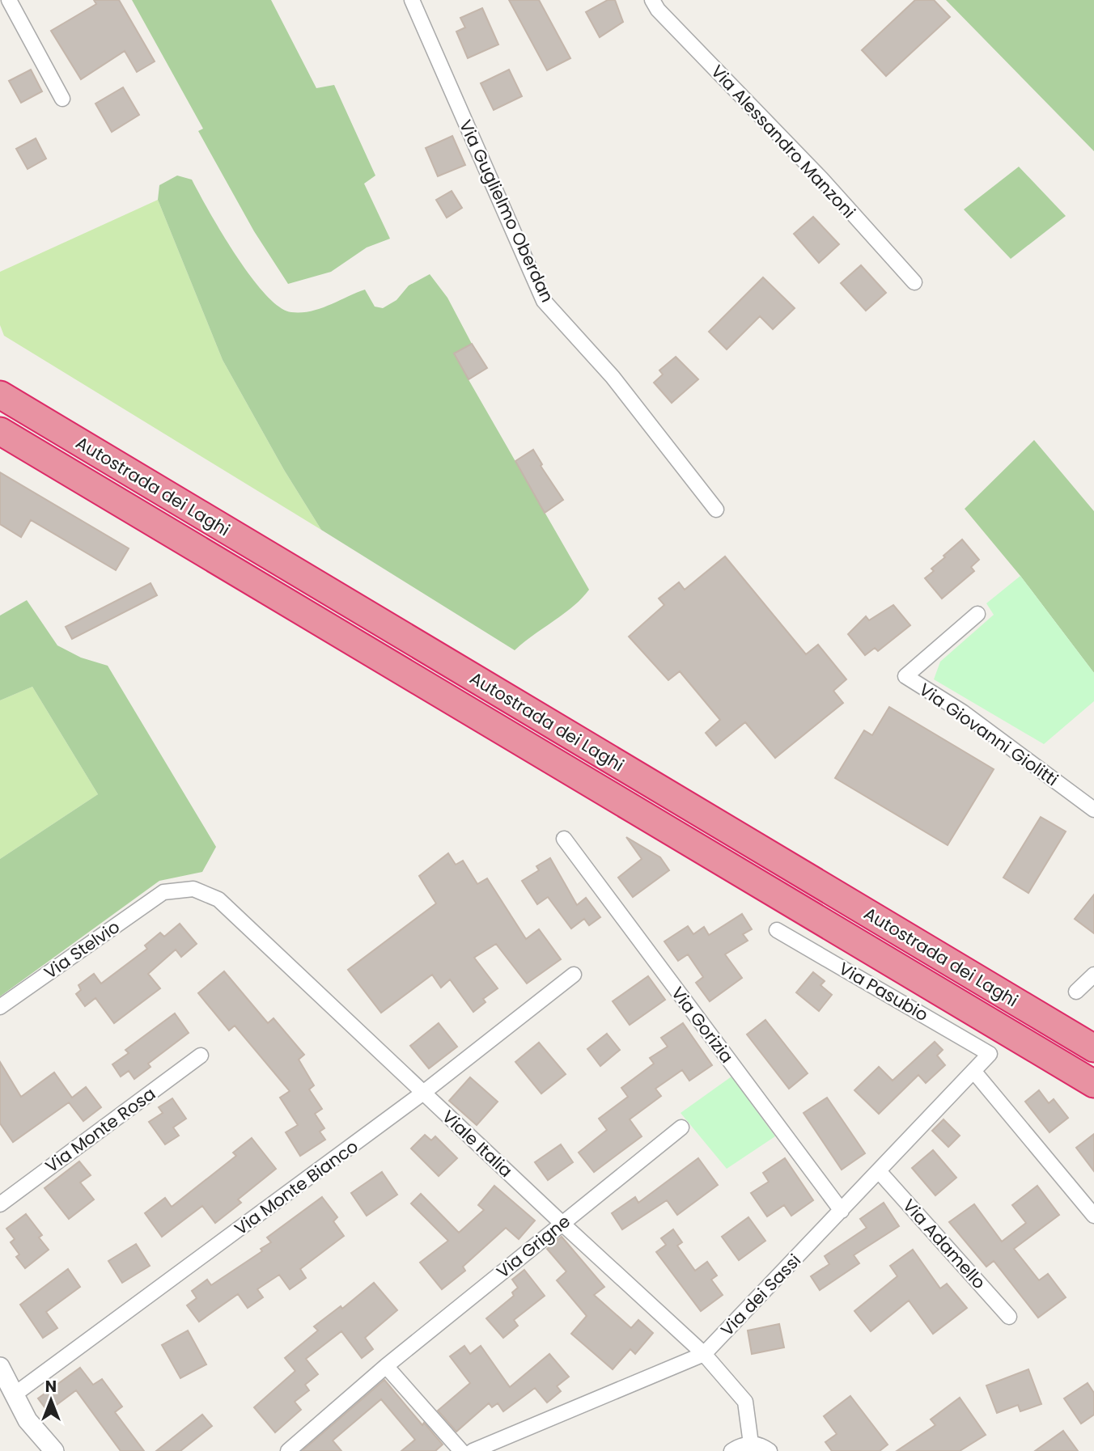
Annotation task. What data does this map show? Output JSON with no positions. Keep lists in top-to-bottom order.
{
  "streets": {
    "highway": ["Autostrada dei Laghi"],
    "street": [
      "Via Alessandro Manzoni",
      "Via Guglielmo Oberdan",
      "Via Giovanni Giolitti",
      "Via Stelvio",
      "Via Pasubio",
      "Via Gorizia",
      "Via Monte Rosa",
      "Viale Italia",
      "Via Monte Bianco",
      "Via Adamello",
      "Via Grigne",
      "Via dei Sassi"
    ]
  },
  "crossings": [
    ["Via Stelvio", "Viale Italia"],
    ["Via Pasubio", "Via dei Sassi"],
    ["Via Gorizia", "Via dei Sassi"],
    ["Viale Italia", "Via Monte Bianco"],
    ["Viale Italia", "Via Grigne"],
    ["Viale Italia", "Via dei Sassi"],
    ["Via Adamello", "Via dei Sassi"]
  ],
  "north": "top"
}
